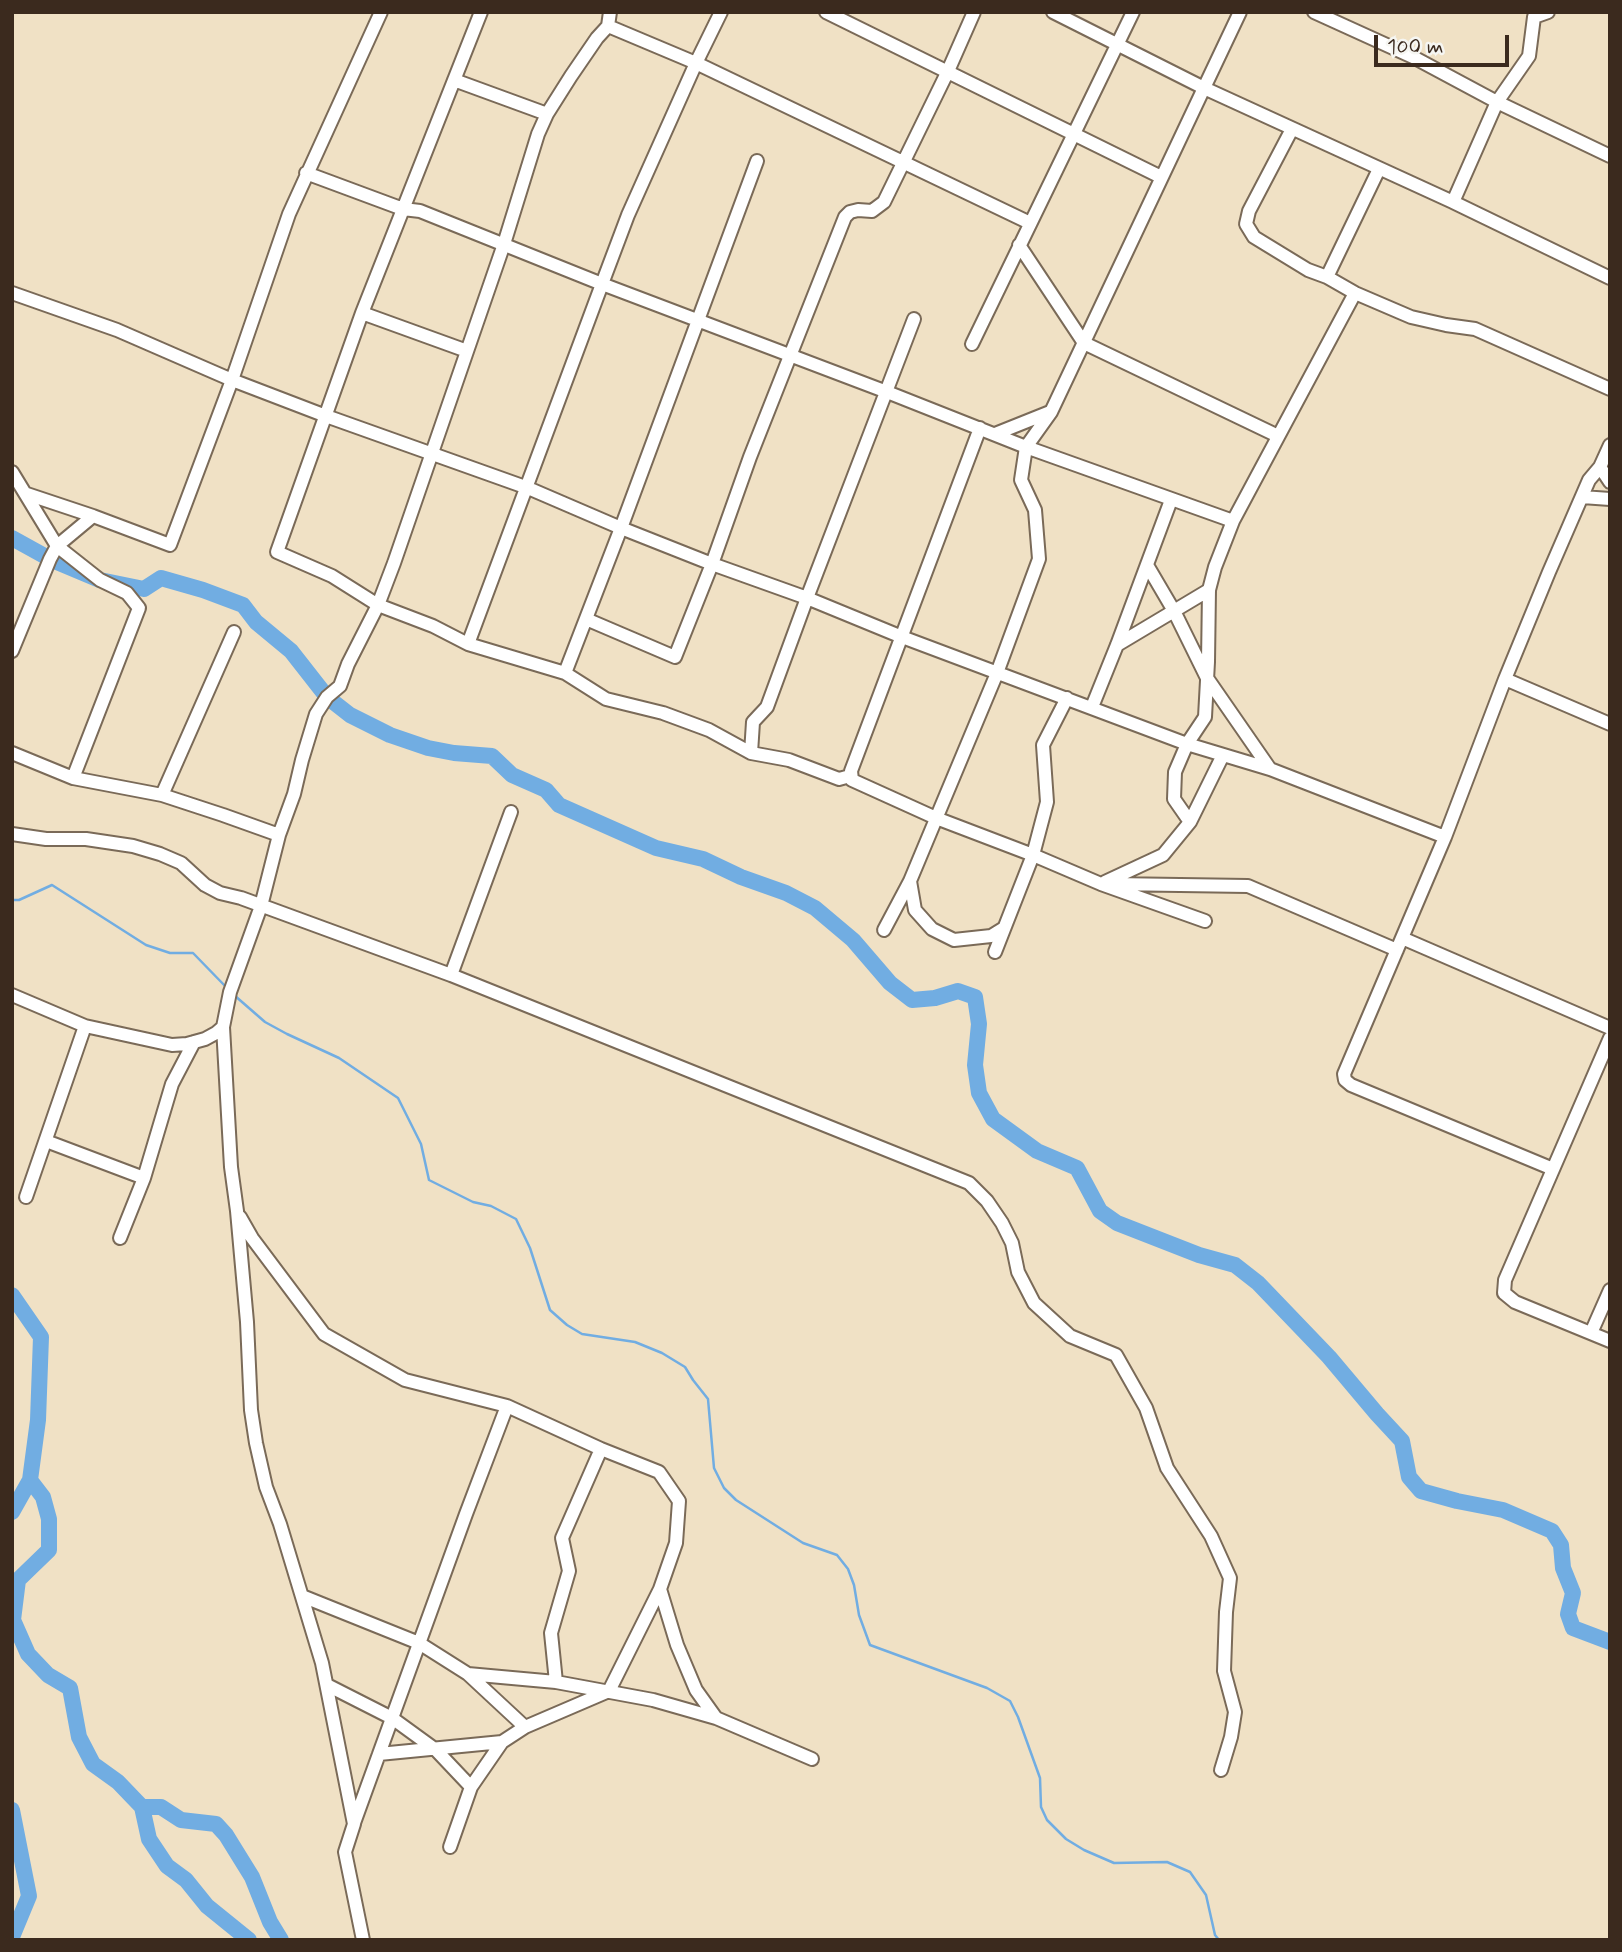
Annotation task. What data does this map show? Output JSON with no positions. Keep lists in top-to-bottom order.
{
  "scale_bar": "100 m"
}
